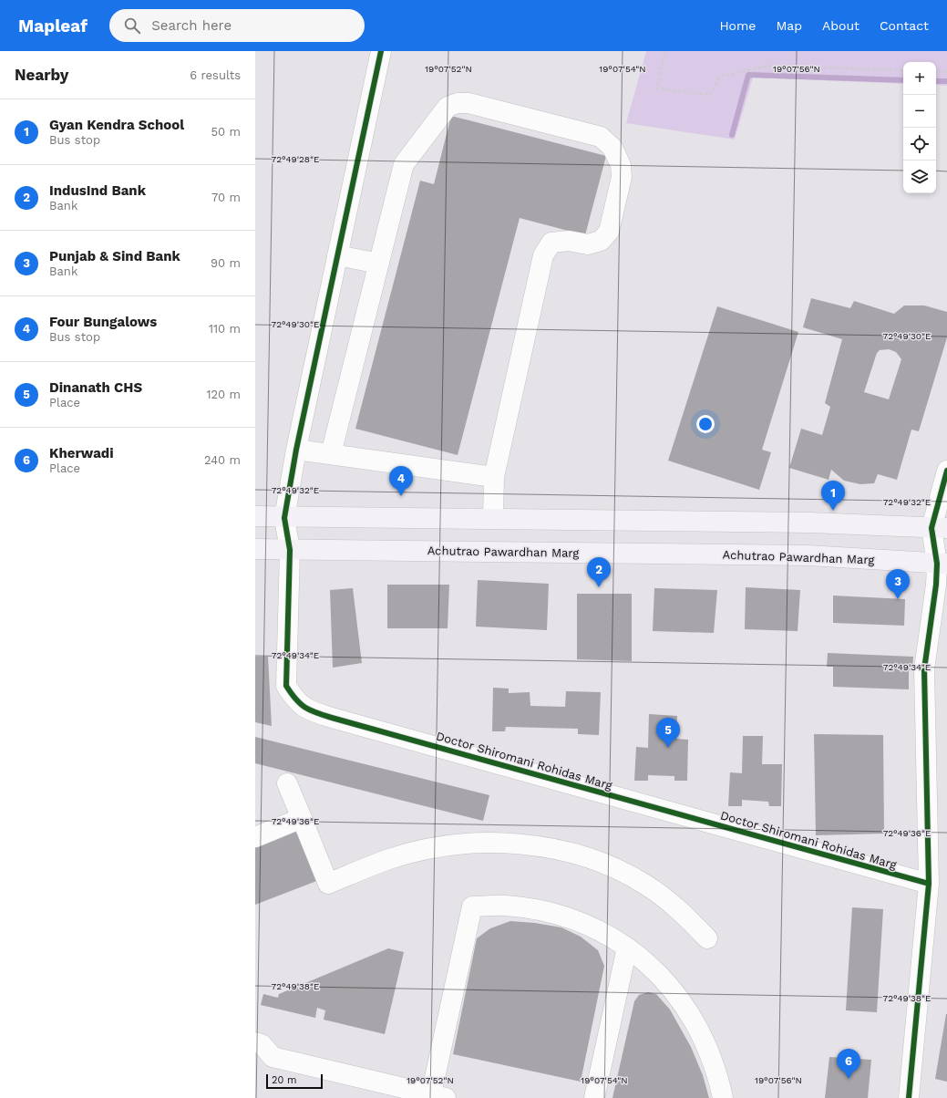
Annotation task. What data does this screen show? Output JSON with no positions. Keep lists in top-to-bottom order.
{
  "streets": {
    "main road": ["Achutrao Pawardhan Marg"],
    "street": ["Doctor Shiromani Rohidas Marg"]
  },
  "crossings": [
    ["Achutrao Pawardhan Marg", "Doctor Shiromani Rohidas Marg"]
  ],
  "scale_bar": "20 m",
  "page": {
    "header": "Mapleaf",
    "search": "Search here",
    "nav": [
      "Home",
      "Map",
      "About",
      "Contact"
    ],
    "heading": ["Nearby", "6 results"],
    "map_buttons": ["+", "−"],
    "list": [
      {
        "mark": "1",
        "name": "Gyan Kendra School",
        "note": "Bus stop",
        "value": "50 m"
      },
      {
        "mark": "2",
        "name": "IndusInd Bank",
        "note": "Bank",
        "value": "70 m"
      },
      {
        "mark": "3",
        "name": "Punjab & Sind Bank",
        "note": "Bank",
        "value": "90 m"
      },
      {
        "mark": "4",
        "name": "Four Bungalows",
        "note": "Bus stop",
        "value": "110 m"
      },
      {
        "mark": "5",
        "name": "Dinanath CHS",
        "note": "Place",
        "value": "120 m"
      },
      {
        "mark": "6",
        "name": "Kherwadi",
        "note": "Place",
        "value": "240 m"
      }
    ],
    "pins": [
      "4",
      "1",
      "2",
      "3",
      "5",
      "6"
    ],
    "scale": "20 m"
  },
  "coordinates": [
    "19°07'52\"N",
    "19°07'54\"N",
    "19°07'56\"N",
    "72°49'28\"E",
    "72°49'30\"E",
    "72°49'32\"E",
    "72°49'34\"E",
    "72°49'36\"E",
    "72°49'38\"E"
  ]
}
